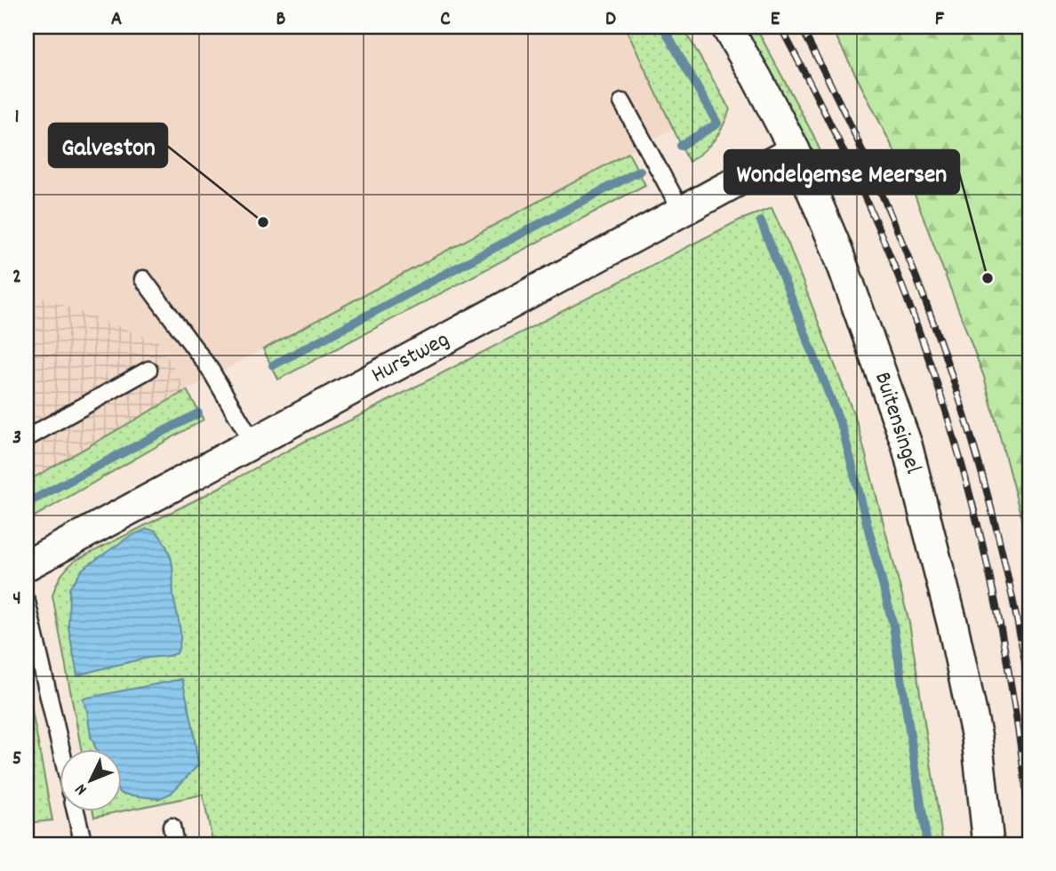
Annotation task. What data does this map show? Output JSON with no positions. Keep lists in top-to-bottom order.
{
  "streets": {
    "street": ["Hurstweg", "Buitensingel"]
  },
  "crossings": [
    ["Hurstweg", "Buitensingel"]
  ],
  "places": ["Galveston", "Wondelgemse Meersen"],
  "north": "bottom left",
  "grid": {
    "columns": [
      "A",
      "B",
      "C",
      "D",
      "E",
      "F"
    ],
    "rows": [
      "1",
      "2",
      "3",
      "4",
      "5"
    ]
  }
}
